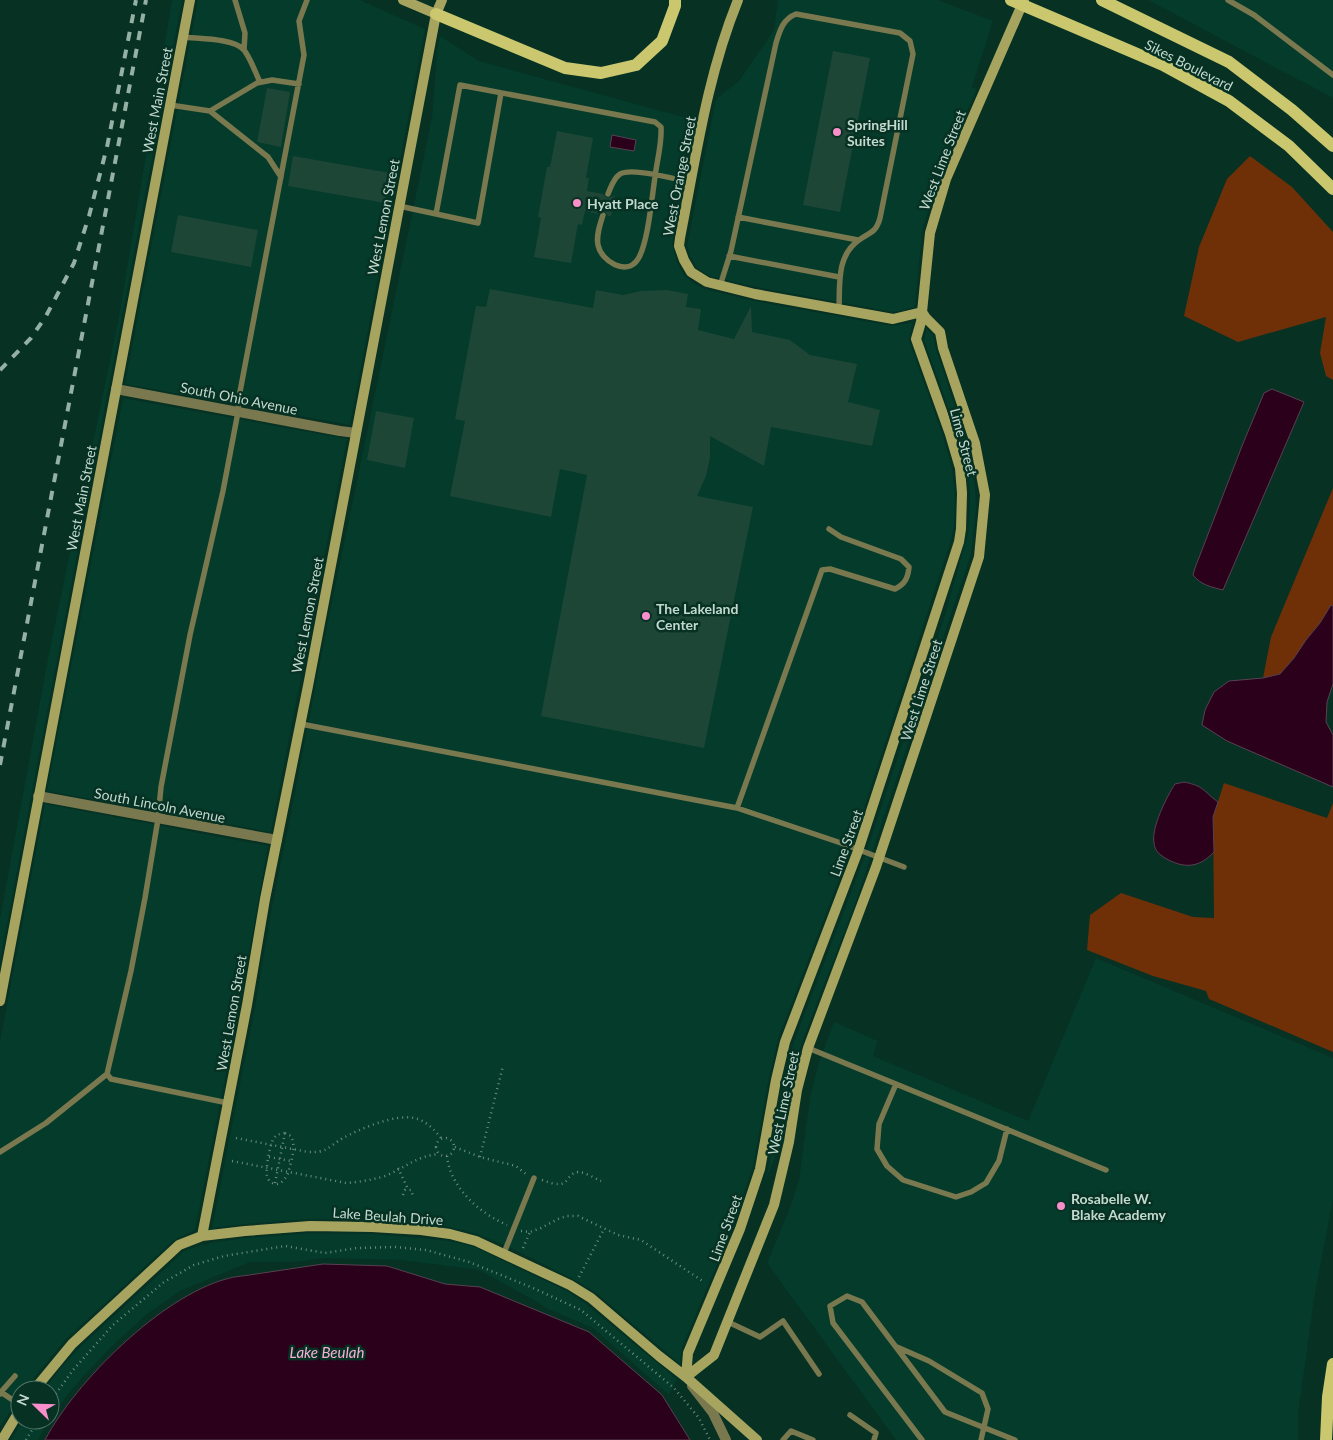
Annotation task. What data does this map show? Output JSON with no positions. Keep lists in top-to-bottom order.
{
  "streets": {
    "main road": ["Sikes Boulevard"],
    "street": [
      "West Main Street",
      "West Lime Street",
      "West Orange Street",
      "West Lemon Street",
      "South Ohio Avenue",
      "Lime Street",
      "South Lincoln Avenue",
      "Lake Beulah Drive"
    ]
  },
  "crossings": [
    ["Sikes Boulevard", "West Lime Street"],
    ["West Main Street", "South Ohio Avenue"],
    ["West Main Street", "South Lincoln Avenue"],
    ["West Lime Street", "West Orange Street"],
    ["West Lime Street", "Lime Street"],
    ["West Lime Street", "Lake Beulah Drive"],
    ["West Orange Street", "Lime Street"],
    ["West Lemon Street", "South Ohio Avenue"],
    ["West Lemon Street", "South Lincoln Avenue"],
    ["West Lemon Street", "Lake Beulah Drive"],
    ["Lime Street", "Lake Beulah Drive"]
  ],
  "water": ["Lake Beulah"],
  "places": [
    "SpringHill Suites",
    "Hyatt Place",
    "The Lakeland Center",
    "Rosabelle W. Blake Academy"
  ],
  "north": "top left"
}
